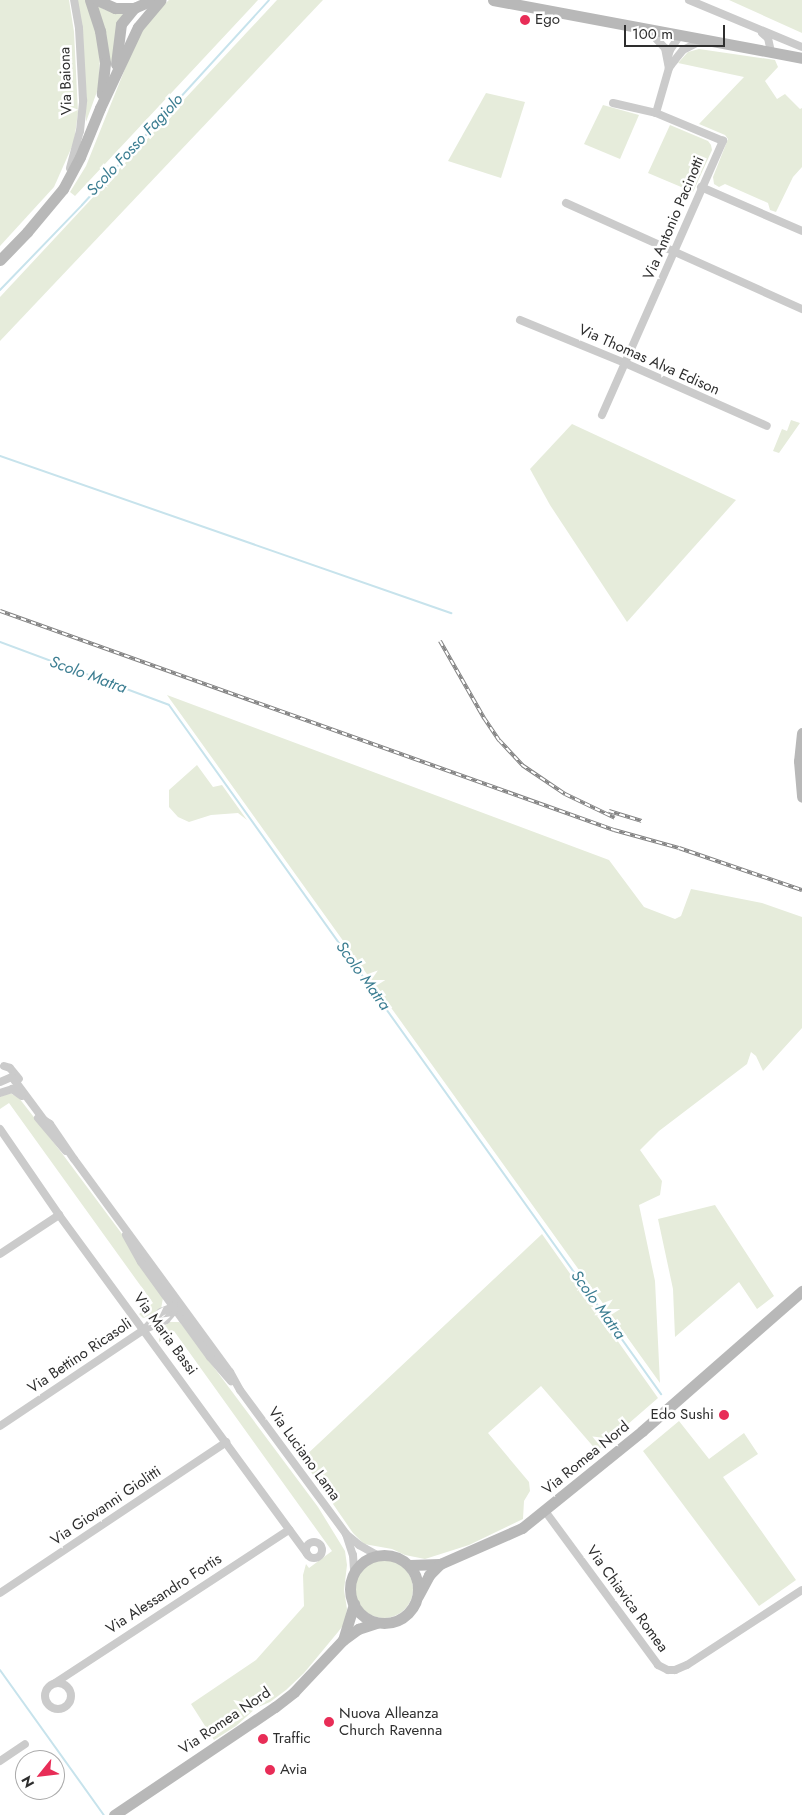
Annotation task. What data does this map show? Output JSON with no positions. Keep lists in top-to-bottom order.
{
  "streets": {
    "main road": ["Via Baiona", "Via Romea Nord"],
    "street": [
      "Via Antonio Pacinotti",
      "Via Thomas Alva Edison",
      "Via Maria Bassi",
      "Via Bettino Ricasoli",
      "Via Luciano Lama",
      "Via Giovanni Giolitti",
      "Via Alessandro Fortis",
      "Via Chiavica Romea"
    ]
  },
  "crossings": [
    ["Via Antonio Pacinotti", "Via Thomas Alva Edison"],
    ["Via Maria Bassi", "Via Bettino Ricasoli"],
    ["Via Maria Bassi", "Via Giovanni Giolitti"],
    ["Via Maria Bassi", "Via Alessandro Fortis"],
    ["Via Bettino Ricasoli", "Via Luciano Lama"],
    ["Via Luciano Lama", "Via Romea Nord"],
    ["Via Romea Nord", "Via Chiavica Romea"]
  ],
  "water": ["Scolo Fosso Fagiolo", "Scolo Matra"],
  "places": [
    "Ego",
    "Edo Sushi",
    "Nuova Alleanza Church Ravenna",
    "Traffic",
    "Avia"
  ],
  "scale_bar": "100 m",
  "north": "bottom left"
}
